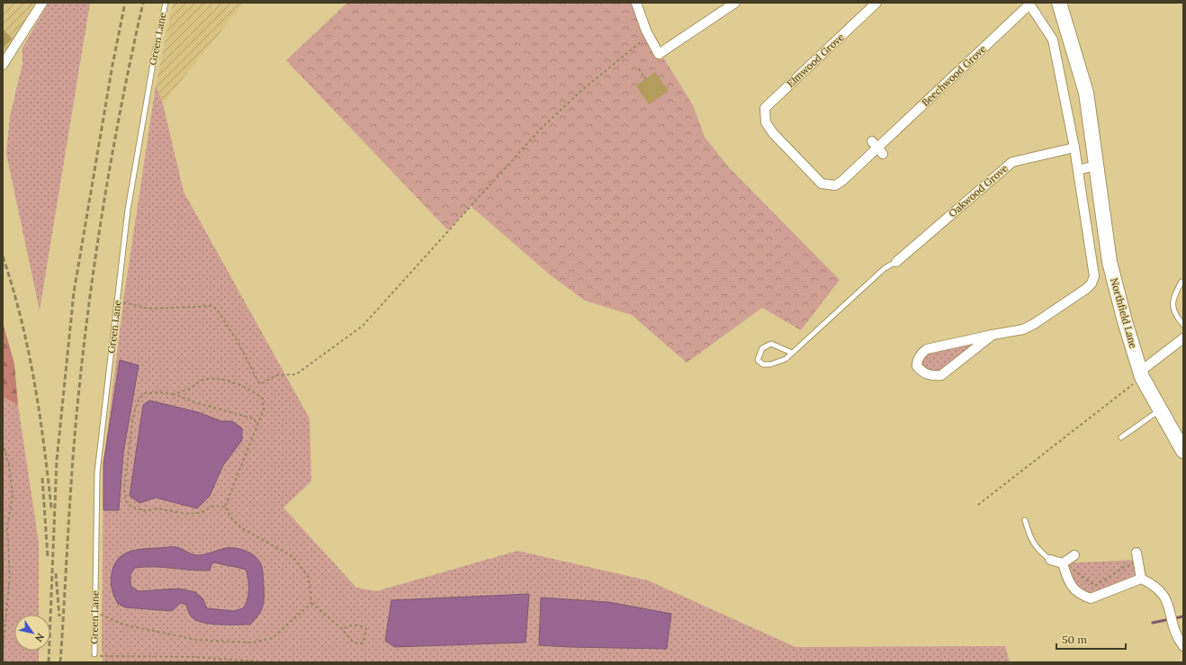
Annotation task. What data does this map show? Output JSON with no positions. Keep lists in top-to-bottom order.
{
  "streets": {
    "highway": ["Northfield Lane"],
    "street": ["Elmwood Grove", "Beechwood Grove", "Oakwood Grove"],
    "lane": ["Green Lane"]
  },
  "crossings": [
    ["Elmwood Grove", "Beechwood Grove"],
    ["Beechwood Grove", "Northfield Lane"],
    ["Oakwood Grove", "Northfield Lane"]
  ],
  "scale_bar": "50 m",
  "north": "bottom right"
}
